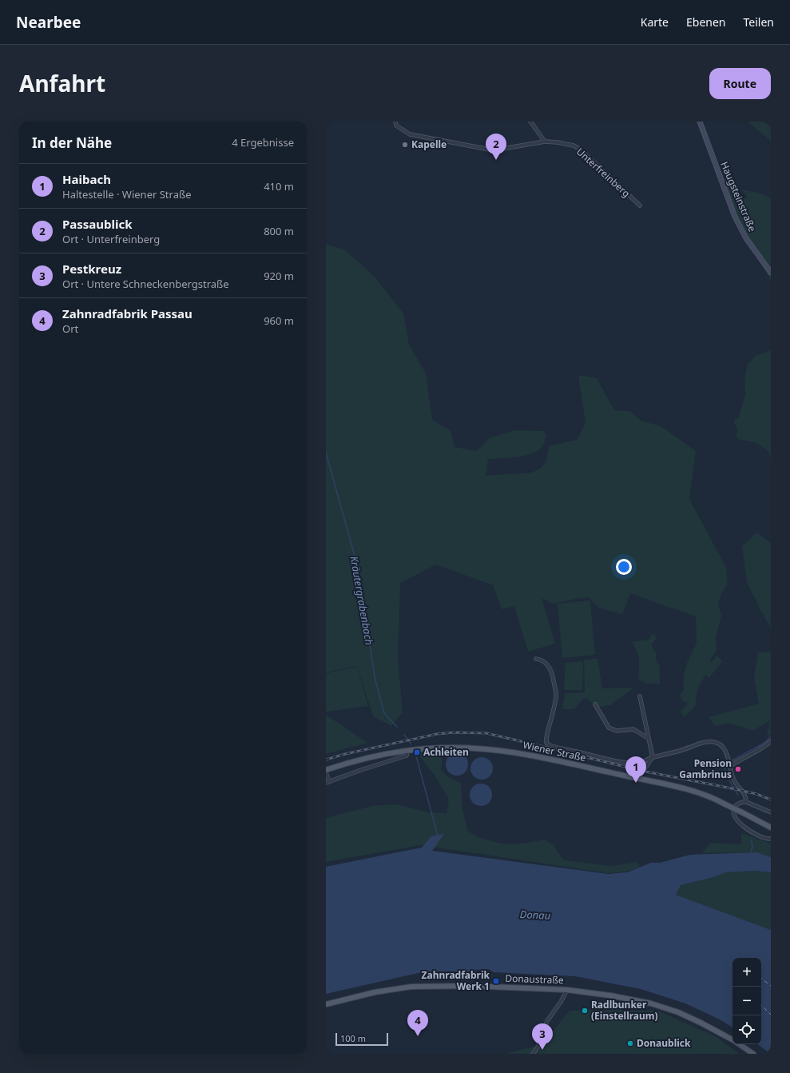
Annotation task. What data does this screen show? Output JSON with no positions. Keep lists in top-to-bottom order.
{
  "streets": {
    "main road": ["Haugsteinstraße", "Wiener Straße", "Donaustraße"],
    "street": ["Unterfreinberg"]
  },
  "water": ["Kräutergrabenbach", "Donau"],
  "places": {
    "other": [
      "Kapelle",
      "Pension Gambrinus",
      "Radlbunker (Einstellraum)",
      "Donaublick"
    ],
    "transit": ["Achleiten", "Zahnradfabrik Werk 1"]
  },
  "scale_bar": "100 m",
  "page": {
    "header": "Nearbee",
    "nav": ["Karte", "Ebenen", "Teilen"],
    "title": "Anfahrt",
    "buttons": "Route",
    "heading": ["In der Nähe", "4 Ergebnisse"],
    "pins": [
      "2",
      "1",
      "4",
      "3"
    ],
    "list": [
      {
        "mark": "1",
        "name": "Haibach",
        "note": "Haltestelle · Wiener Straße",
        "value": "410 m"
      },
      {
        "mark": "2",
        "name": "Passaublick",
        "note": "Ort · Unterfreinberg",
        "value": "800 m"
      },
      {
        "mark": "3",
        "name": "Pestkreuz",
        "note": "Ort · Untere Schneckenbergstraße",
        "value": "920 m"
      },
      {
        "mark": "4",
        "name": "Zahnradfabrik Passau",
        "note": "Ort",
        "value": "960 m"
      }
    ],
    "map_buttons": ["+", "−"],
    "scale": "100 m"
  }
}
